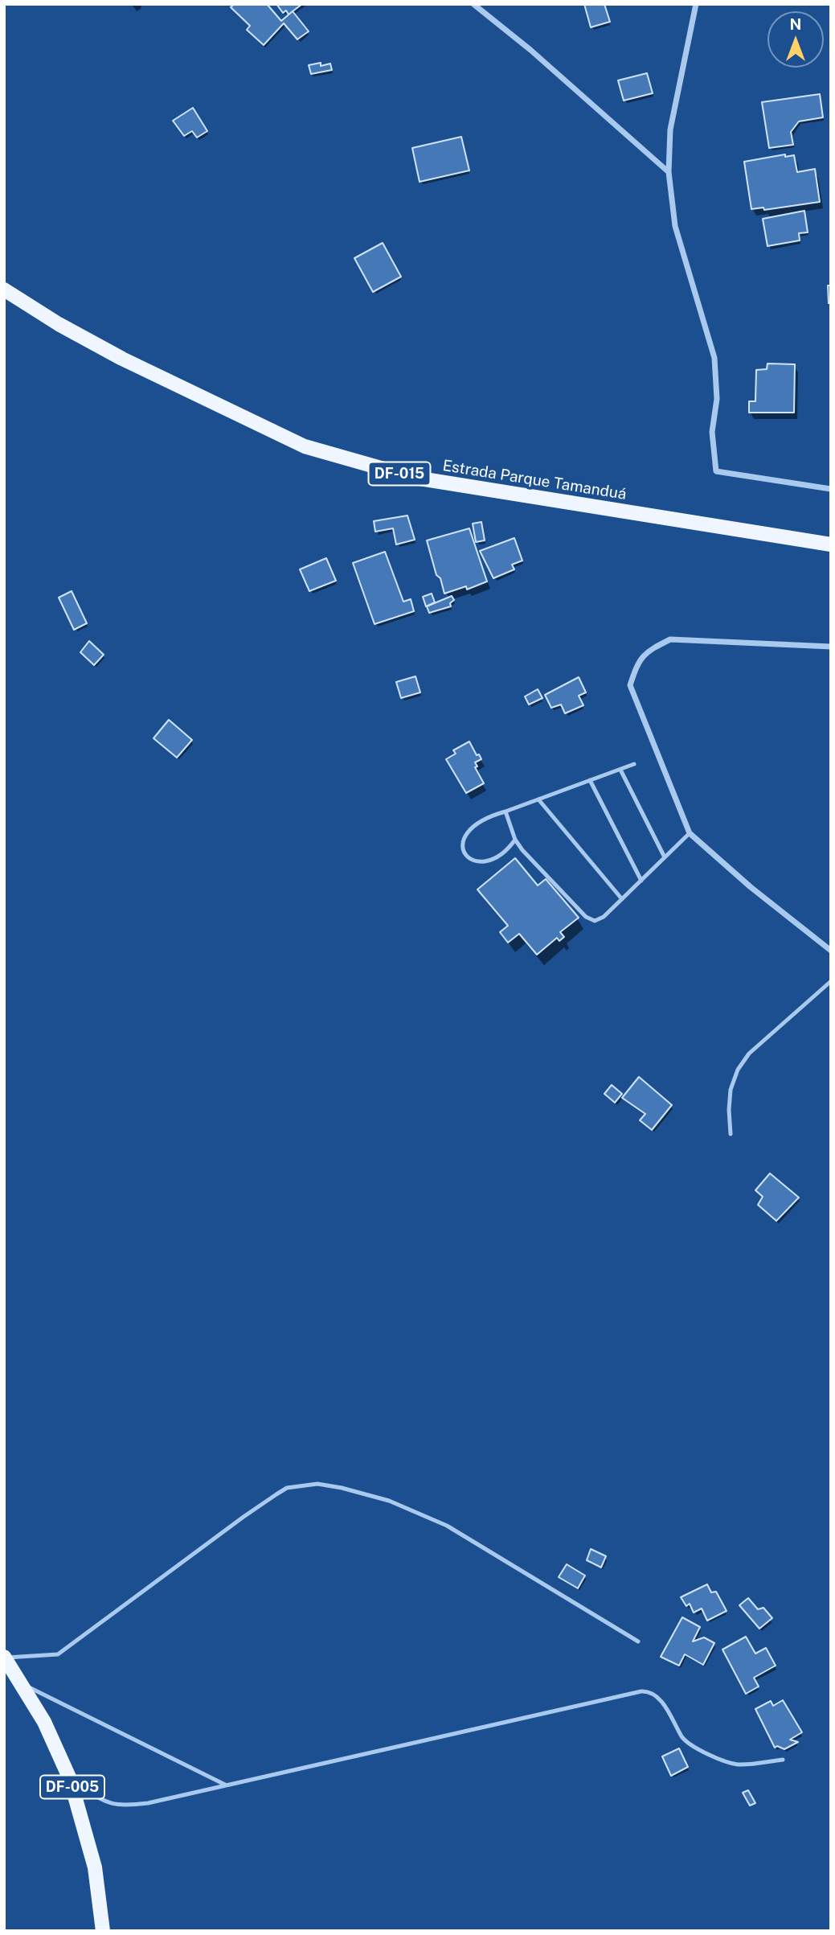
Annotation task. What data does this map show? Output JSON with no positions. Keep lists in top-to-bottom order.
{
  "streets": {
    "main road": ["DF-015", "Estrada Parque Tamanduá", "DF-005"]
  },
  "north": "top"
}
